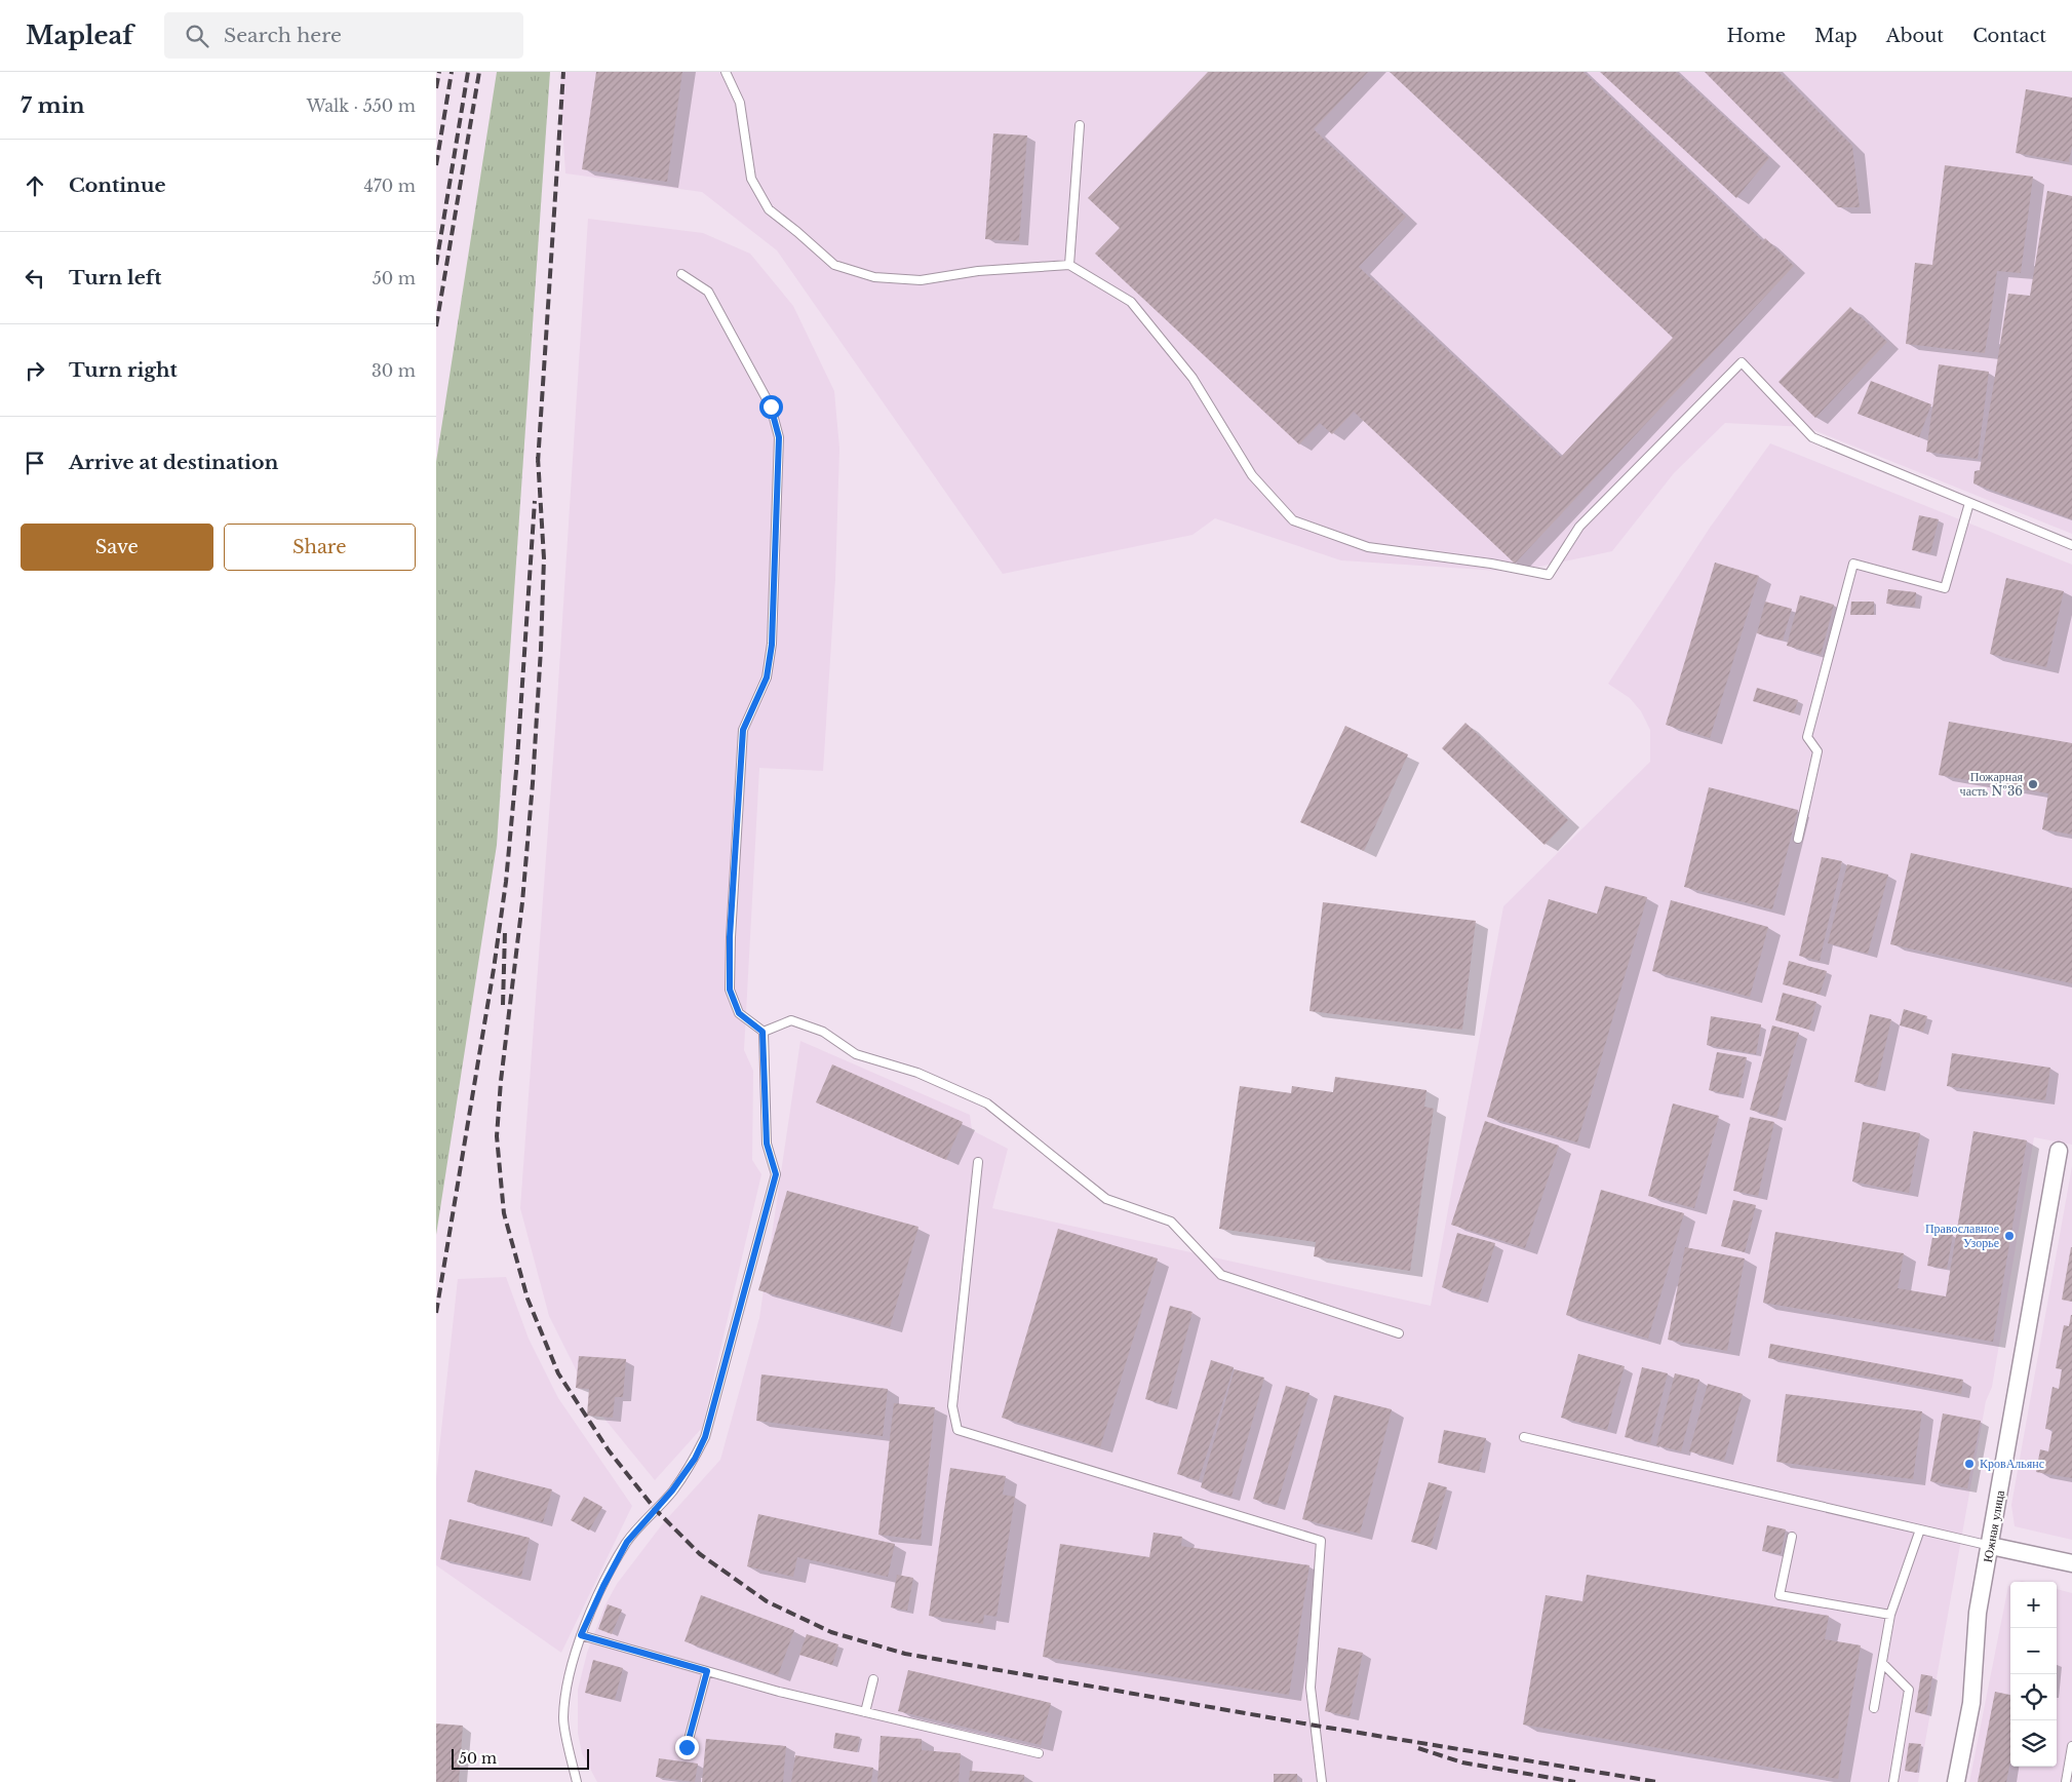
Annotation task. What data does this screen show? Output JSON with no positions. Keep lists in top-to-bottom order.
{
  "streets": {
    "street": ["Южная улица"]
  },
  "places": ["Пожарная часть №36", "Православное Узорье", "КровАльянс"],
  "scale_bar": "50 m",
  "page": {
    "header": "Mapleaf",
    "search": "Search here",
    "nav": [
      "Home",
      "Map",
      "About",
      "Contact"
    ],
    "heading": ["7 min", "Walk · 550 m"],
    "list": [
      ["Continue", "470 m"],
      ["Turn left", "50 m"],
      ["Turn right", "30 m"],
      "Arrive at destination"
    ],
    "buttons": ["Save", "Share"],
    "map_buttons": ["+", "−"],
    "scale": "50 m"
  }
}
